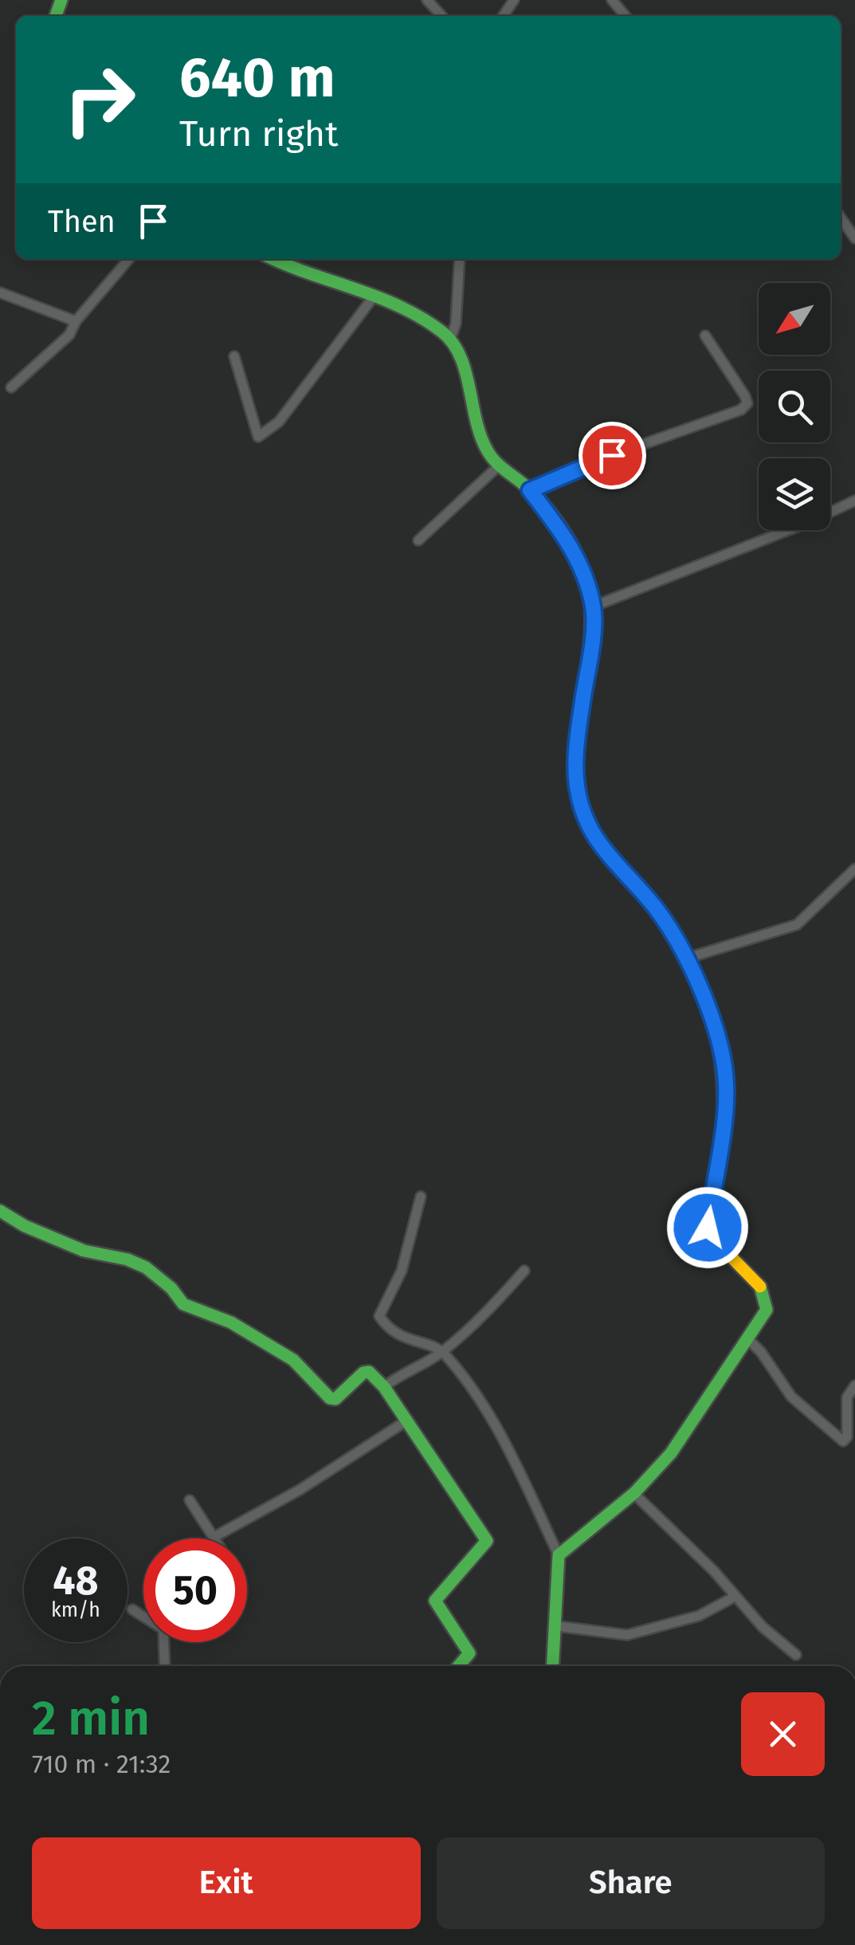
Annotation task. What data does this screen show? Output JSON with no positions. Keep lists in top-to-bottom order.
{
  "north": "bottom left",
  "page": {
    "turn": ["640 m", "Turn right"],
    "then": "Then",
    "speed": "48 km/h",
    "limit": "50",
    "heading": ["2 min", "710 m · 21:32"],
    "buttons": ["Exit", "Share"]
  }
}
